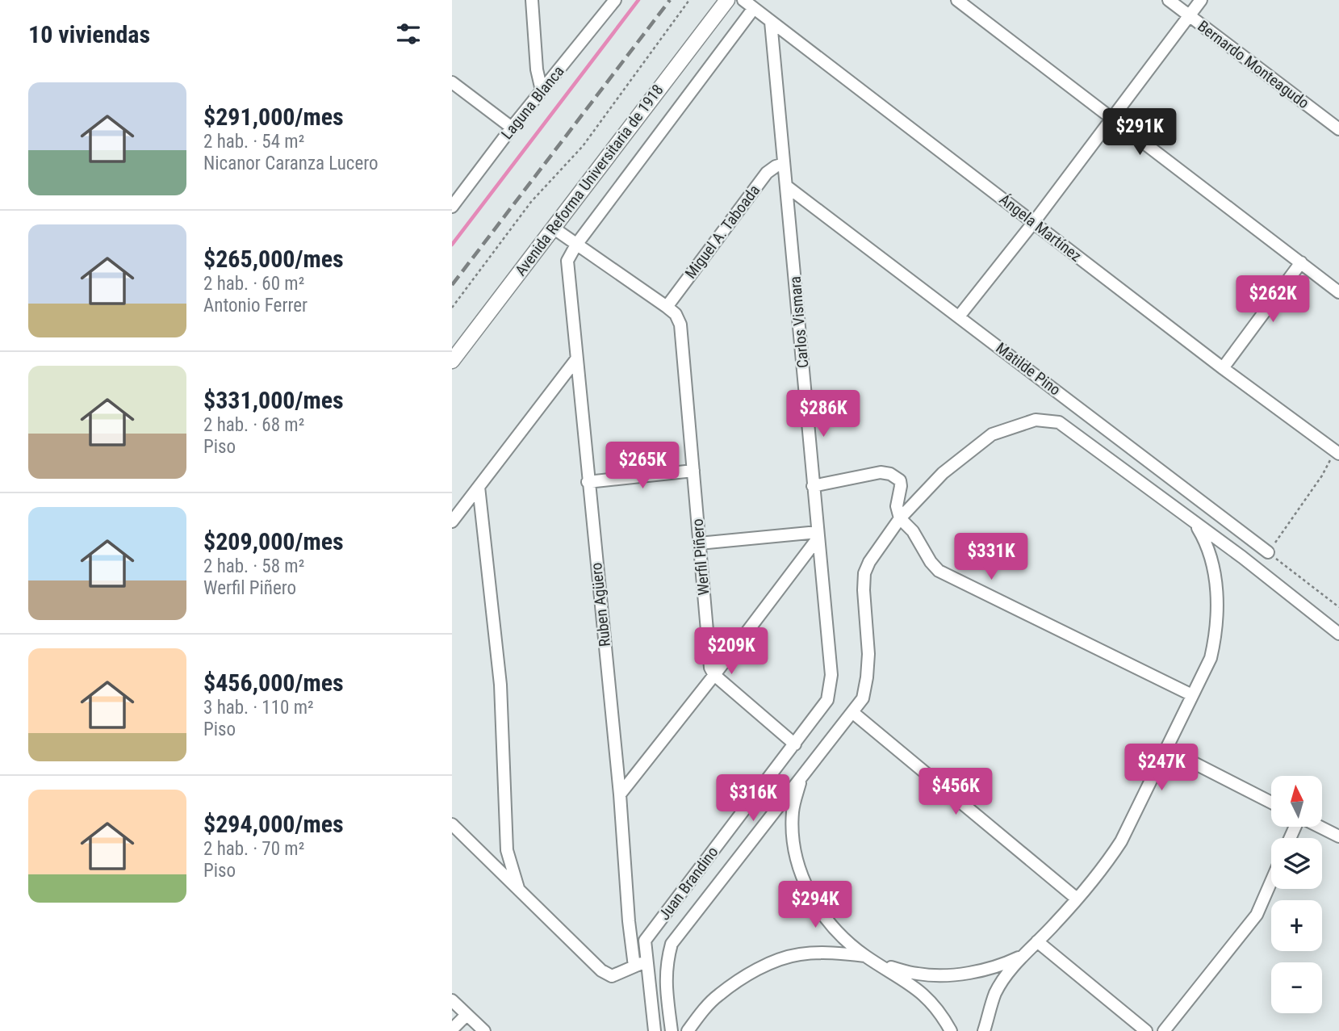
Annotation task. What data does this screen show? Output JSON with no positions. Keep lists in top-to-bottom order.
{
  "streets": {
    "main road": ["Avenida Reforma Universitaria de 1918"],
    "street": [
      "Bernardo Monteagudo",
      "Laguna Blanca",
      "Ángela Martínez",
      "Miguel A. Taboada",
      "Carlos Vismara",
      "Matilde Pino",
      "Werfil Piñero",
      "Ruben Agüero",
      "Juan Brandino"
    ]
  },
  "crossings": [
    ["Avenida Reforma Universitaria de 1918", "Ángela Martínez"],
    ["Avenida Reforma Universitaria de 1918", "Werfil Piñero"],
    ["Avenida Reforma Universitaria de 1918", "Ruben Agüero"],
    ["Ángela Martínez", "Carlos Vismara"],
    ["Miguel A. Taboada", "Carlos Vismara"],
    ["Miguel A. Taboada", "Werfil Piñero"],
    ["Carlos Vismara", "Matilde Pino"],
    ["Carlos Vismara", "Juan Brandino"],
    ["Werfil Piñero", "Ruben Agüero"]
  ],
  "north": "top",
  "page": {
    "heading": "10 viviendas",
    "list": [
      {
        "name": "$291,000/mes",
        "note": "2 hab. · 54 m² · Nicanor Caranza Lucero"
      },
      {
        "name": "$265,000/mes",
        "note": "2 hab. · 60 m² · Antonio Ferrer"
      },
      {
        "name": "$331,000/mes",
        "note": "2 hab. · 68 m² · Piso"
      },
      {
        "name": "$209,000/mes",
        "note": "2 hab. · 58 m² · Werfil Piñero"
      },
      {
        "name": "$456,000/mes",
        "note": "3 hab. · 110 m² · Piso"
      },
      {
        "name": "$294,000/mes",
        "note": "2 hab. · 70 m² · Piso"
      }
    ],
    "price": [
      "$291K",
      "$262K",
      "$286K",
      "$265K",
      "$331K",
      "$209K",
      "$247K",
      "$456K",
      "$316K",
      "$294K"
    ],
    "map_buttons": ["+", "−"]
  }
}
